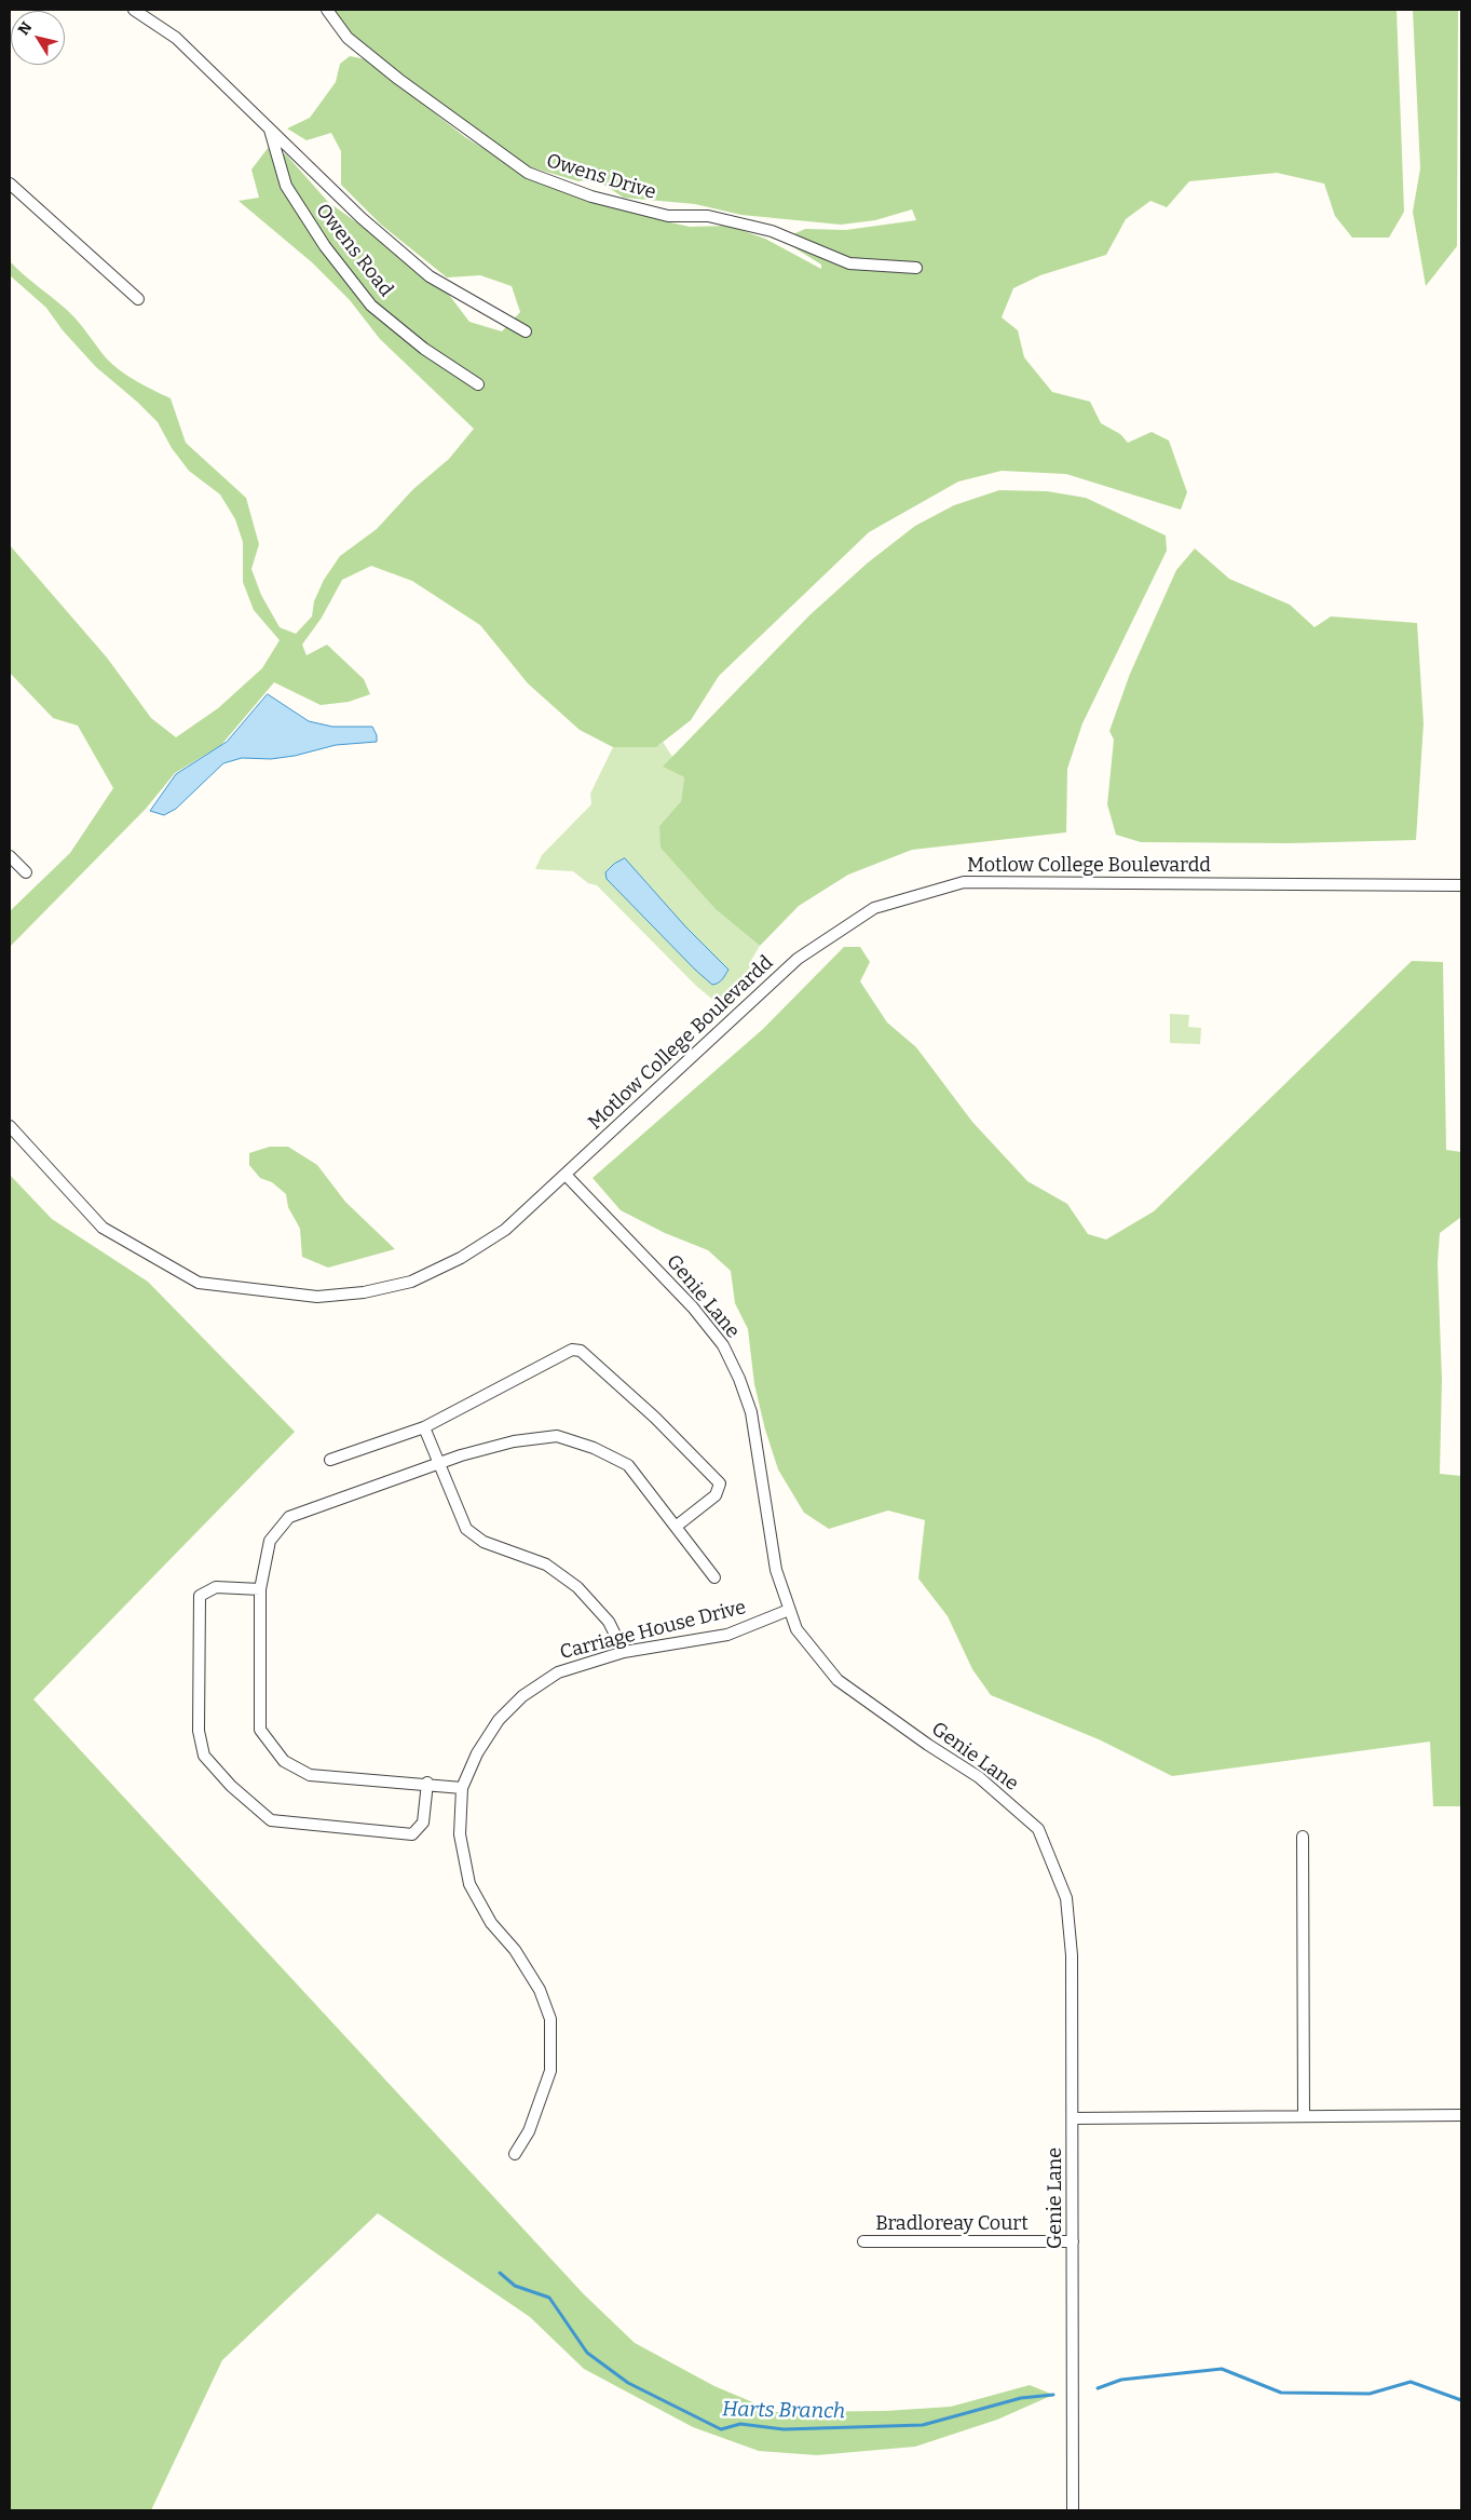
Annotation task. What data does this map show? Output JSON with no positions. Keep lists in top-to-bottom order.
{
  "streets": {
    "street": [
      "Owens Drive",
      "Owens Road",
      "Motlow College Boulevardd",
      "Genie Lane",
      "Carriage House Drive",
      "Bradloreay Court"
    ]
  },
  "crossings": [
    ["Motlow College Boulevardd", "Genie Lane"],
    ["Genie Lane", "Carriage House Drive"],
    ["Genie Lane", "Bradloreay Court"]
  ],
  "water": ["Harts Branch"],
  "north": "top left"
}
